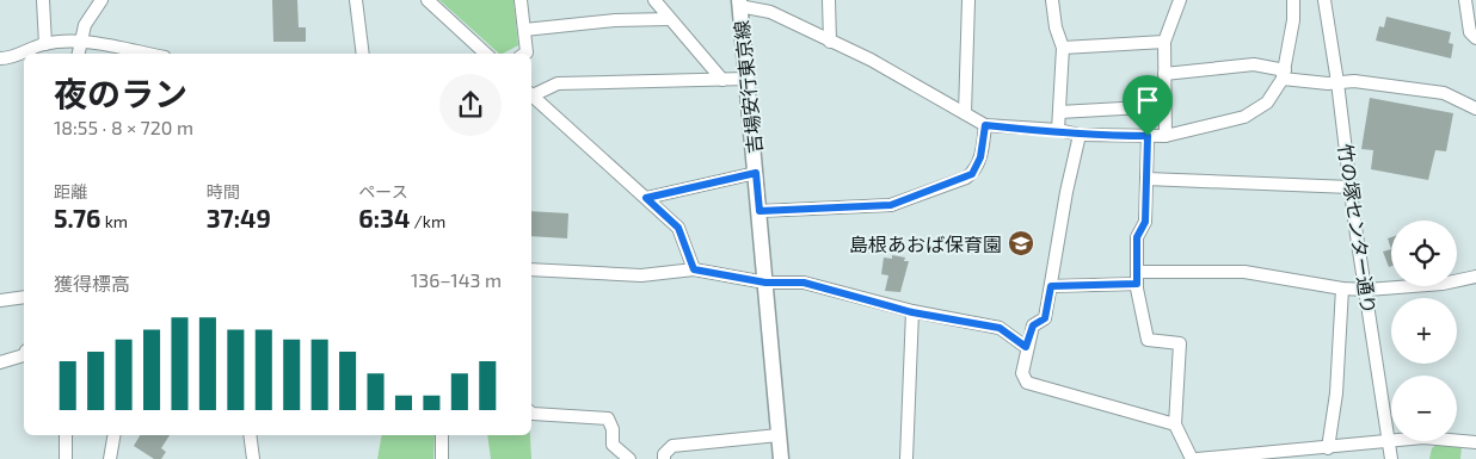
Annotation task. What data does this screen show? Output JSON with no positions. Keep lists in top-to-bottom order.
{
  "streets": {
    "main road": ["吉場安行東京線"],
    "street": ["竹の塚センター通り"]
  },
  "places": {
    "school or university": ["島根あおば保育園"]
  },
  "page": {
    "heading": ["夜のラン", "18:55 · 8 × 720 m"],
    "stats": [
      ["距離", "5.76 km"],
      ["時間", "37:49"],
      ["ペース", "6:34 /km"]
    ],
    "map_buttons": ["+", "−"],
    "chart": ["獲得標高", "136–143 m"]
  }
}
